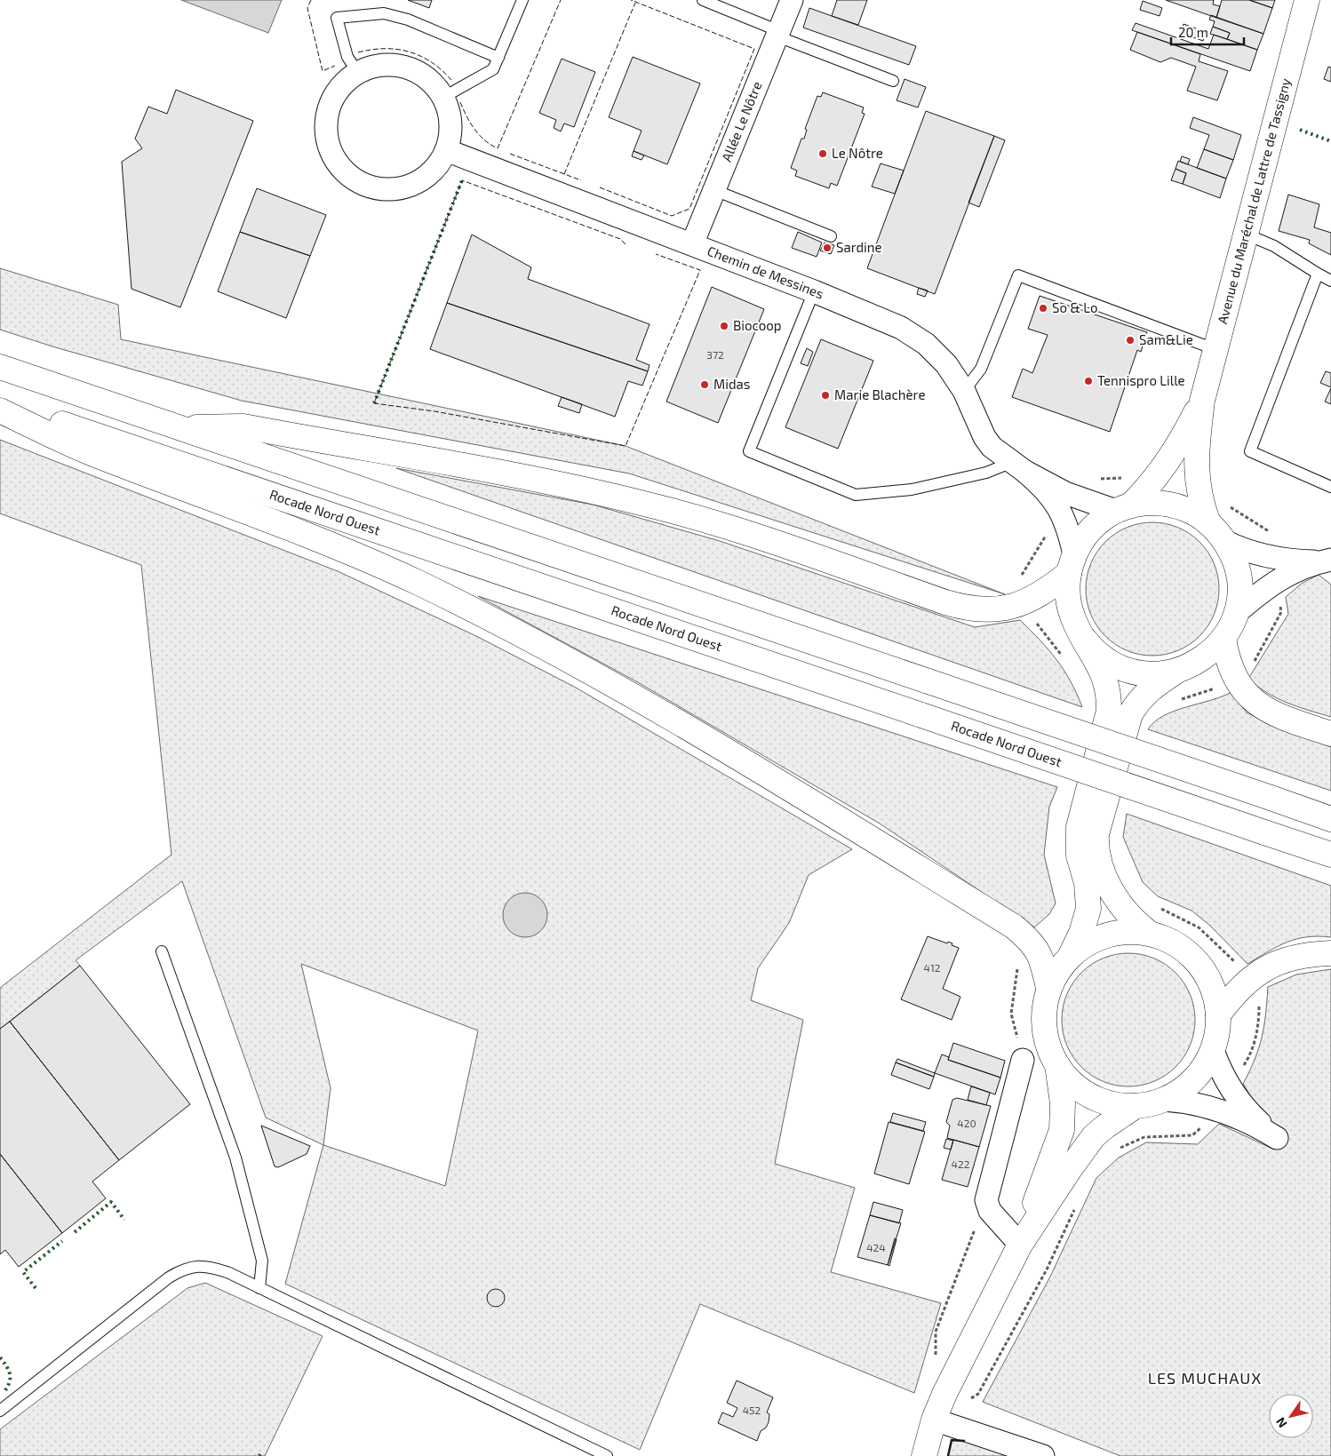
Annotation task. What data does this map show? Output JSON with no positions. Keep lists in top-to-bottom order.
{
  "streets": {
    "main road": ["Avenue du Maréchal de Lattre de Tassigny", "Rocade Nord Ouest"],
    "street": ["Allée Le Nôtre", "Chemin de Messines"]
  },
  "crossings": [
    ["Allée Le Nôtre", "Chemin de Messines"],
    ["Avenue du Maréchal de Lattre de Tassigny", "Chemin de Messines"]
  ],
  "districts": ["LES MUCHAUX"],
  "places": [
    "Le Nôtre",
    "Sardine",
    "So & Lo",
    "Biocoop",
    "Sam&Lie",
    "Tennispro Lille",
    "Midas",
    "Marie Blachère"
  ],
  "house_numbers": [
    "372",
    "412",
    "420",
    "422",
    "424",
    "452"
  ],
  "scale_bar": "20 m",
  "north": "bottom left"
}
